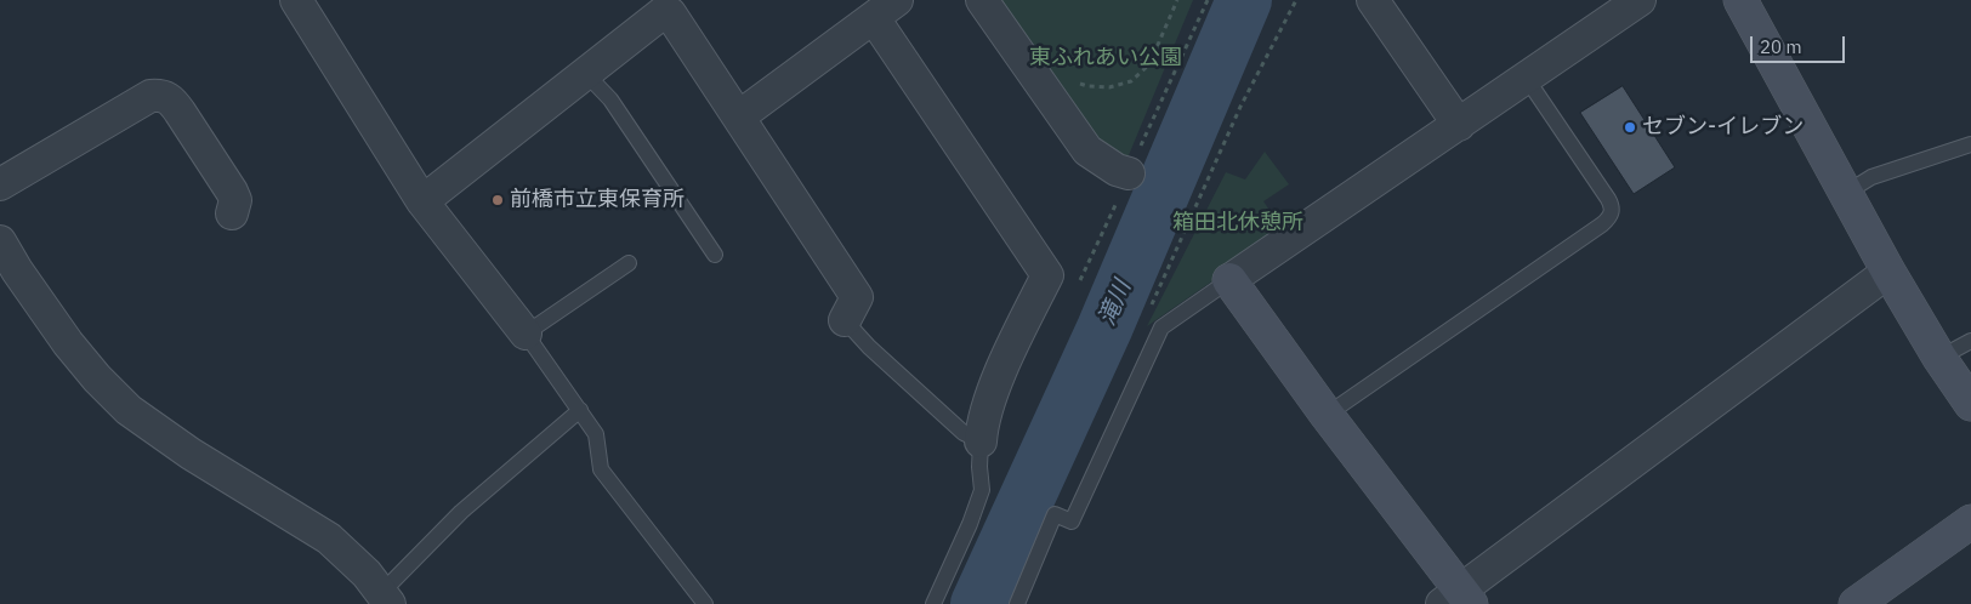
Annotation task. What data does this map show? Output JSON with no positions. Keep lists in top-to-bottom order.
{
  "water": ["滝川"],
  "parks": ["東ふれあい公園", "箱田北休憩所"],
  "places": ["セブン-イレブン", "前橋市立東保育所"],
  "scale_bar": "20 m"
}
